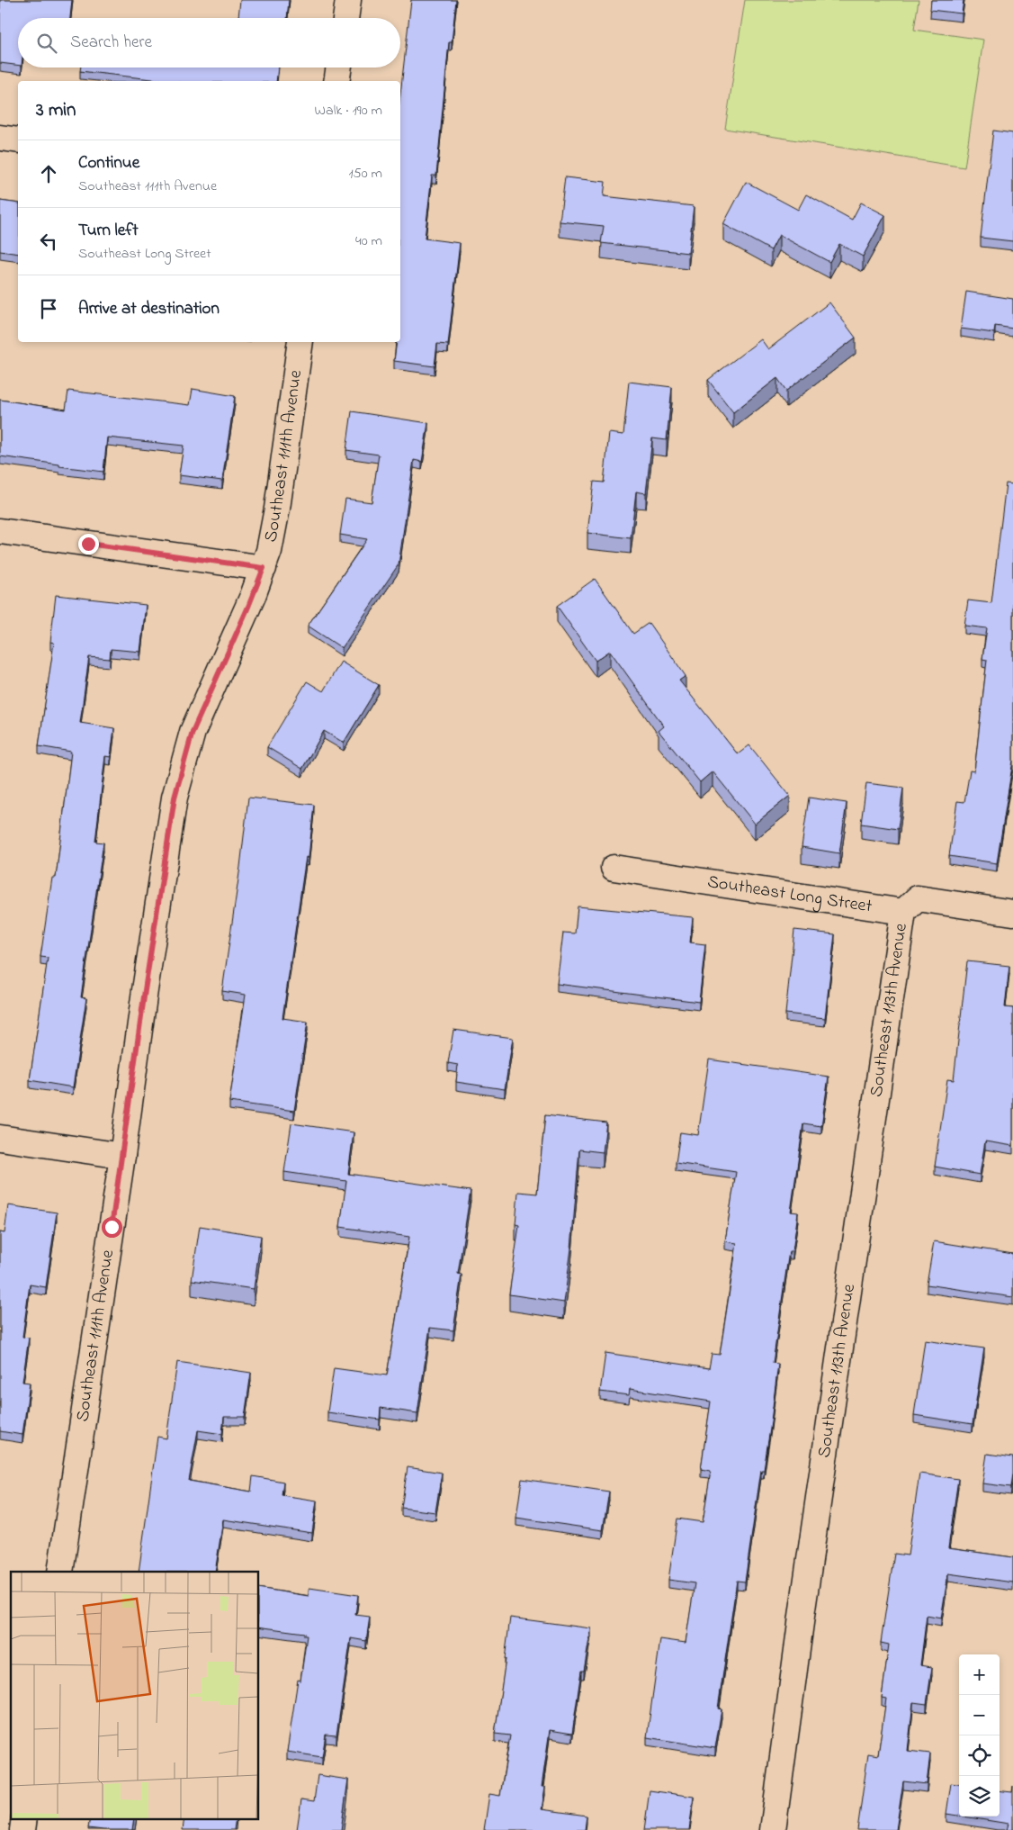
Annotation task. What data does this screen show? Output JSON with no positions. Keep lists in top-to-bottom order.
{
  "streets": {
    "street": ["Southeast 111th Avenue", "Southeast Long Street", "Southeast 113th Avenue"]
  },
  "crossings": [
    ["Southeast Long Street", "Southeast 113th Avenue"]
  ],
  "page": {
    "search": "Search here",
    "heading": ["3 min", "Walk · 190 m"],
    "list": [
      ["Continue", "Southeast 111th Avenue", "150 m"],
      ["Turn left", "Southeast Long Street", "40 m"],
      "Arrive at destination"
    ],
    "map_buttons": ["+", "−"]
  }
}
